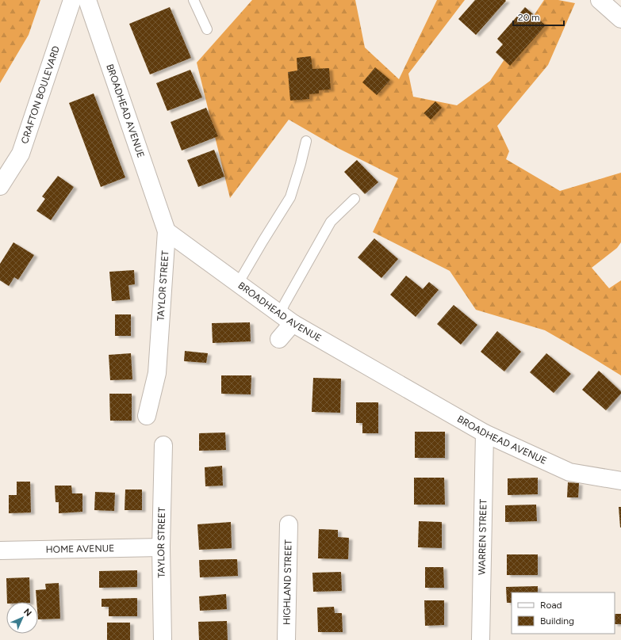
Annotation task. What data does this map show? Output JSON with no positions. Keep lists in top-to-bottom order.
{
  "streets": {
    "street": [
      "CRAFTON BOULEVARD",
      "BROADHEAD AVENUE",
      "TAYLOR STREET",
      "WARREN STREET",
      "HOME AVENUE",
      "HIGHLAND STREET"
    ]
  },
  "crossings": [
    ["BROADHEAD AVENUE", "TAYLOR STREET"],
    ["BROADHEAD AVENUE", "WARREN STREET"],
    ["TAYLOR STREET", "HOME AVENUE"]
  ],
  "legend": ["Road", "Building"],
  "scale_bar": "20 m",
  "north": "top right"
}
